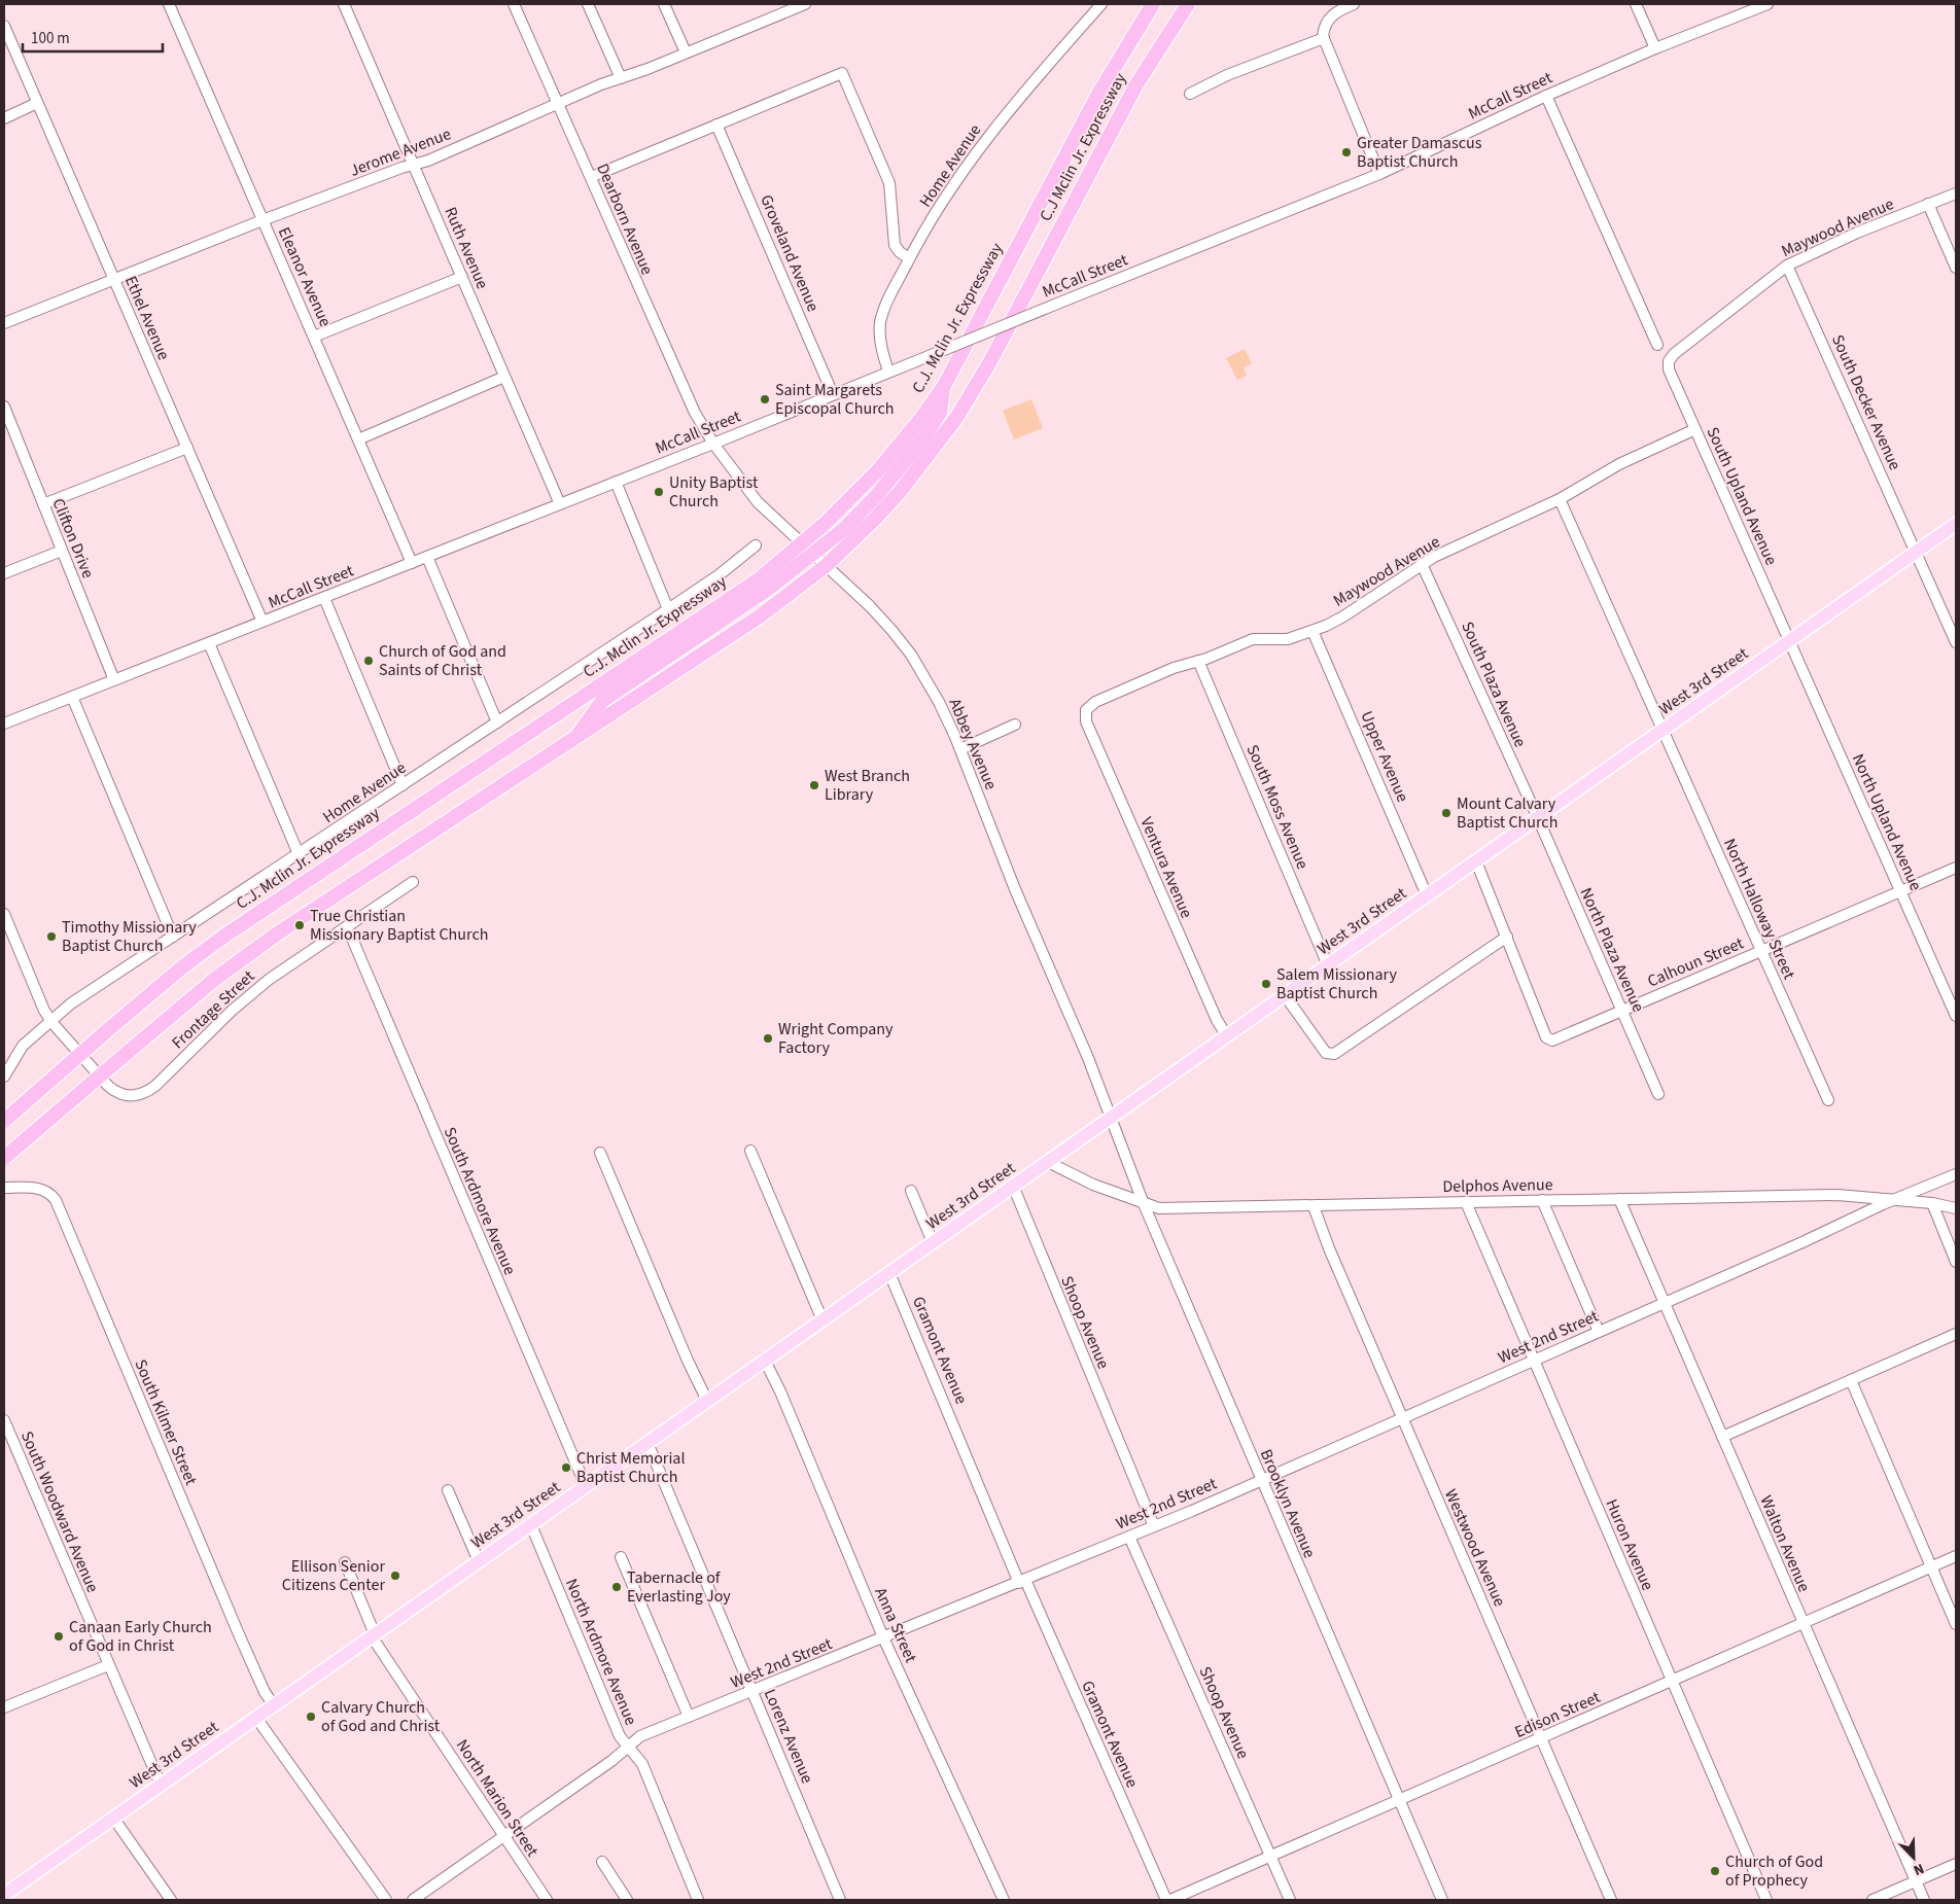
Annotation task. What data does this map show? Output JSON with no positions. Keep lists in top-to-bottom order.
{
  "streets": {
    "highway": ["C.J Mclin Jr. Expressway", "C.J. Mclin Jr. Expressway"],
    "main road": ["West 3rd Street"],
    "street": [
      "McCall Street",
      "Jerome Avenue",
      "Home Avenue",
      "Dearborn Avenue",
      "Maywood Avenue",
      "Ruth Avenue",
      "Groveland Avenue",
      "Eleanor Avenue",
      "Ethel Avenue",
      "South Decker Avenue",
      "South Upland Avenue",
      "Clifton Drive",
      "South Plaza Avenue",
      "Abbey Avenue",
      "Upper Avenue",
      "South Moss Avenue",
      "North Upland Avenue",
      "Ventura Avenue",
      "North Halloway Street",
      "North Plaza Avenue",
      "Calhoun Street",
      "Frontage Street",
      "Delphos Avenue",
      "South Ardmore Avenue",
      "Shoop Avenue",
      "West 2nd Street",
      "Gramont Avenue",
      "South Kilmer Street",
      "Brooklyn Avenue",
      "South Woodward Avenue",
      "Walton Avenue",
      "Huron Avenue",
      "Westwood Avenue",
      "Anna Street",
      "North Ardmore Avenue",
      "Edison Street",
      "Lorenz Avenue",
      "North Marion Street"
    ]
  },
  "crossings": [
    ["McCall Street", "Home Avenue"],
    ["McCall Street", "Dearborn Avenue"],
    ["McCall Street", "Ruth Avenue"],
    ["McCall Street", "Groveland Avenue"],
    ["McCall Street", "Eleanor Avenue"],
    ["McCall Street", "Ethel Avenue"],
    ["McCall Street", "Clifton Drive"],
    ["McCall Street", "Abbey Avenue"],
    ["C.J Mclin Jr. Expressway", "Abbey Avenue"],
    ["Jerome Avenue", "Dearborn Avenue"],
    ["Jerome Avenue", "Ruth Avenue"],
    ["Jerome Avenue", "Eleanor Avenue"],
    ["Jerome Avenue", "Ethel Avenue"],
    ["Home Avenue", "Frontage Street"],
    ["Dearborn Avenue", "Abbey Avenue"],
    ["Maywood Avenue", "South Decker Avenue"],
    ["Maywood Avenue", "South Upland Avenue"],
    ["Maywood Avenue", "South Plaza Avenue"],
    ["Maywood Avenue", "Upper Avenue"],
    ["Maywood Avenue", "South Moss Avenue"],
    ["Maywood Avenue", "Ventura Avenue"],
    ["Maywood Avenue", "North Halloway Street"],
    ["C.J. Mclin Jr. Expressway", "Abbey Avenue"],
    ["South Decker Avenue", "West 3rd Street"],
    ["South Upland Avenue", "West 3rd Street"],
    ["South Upland Avenue", "North Upland Avenue"],
    ["West 3rd Street", "South Plaza Avenue"],
    ["West 3rd Street", "Abbey Avenue"],
    ["West 3rd Street", "Upper Avenue"],
    ["West 3rd Street", "South Moss Avenue"],
    ["West 3rd Street", "North Upland Avenue"],
    ["West 3rd Street", "Ventura Avenue"],
    ["West 3rd Street", "North Halloway Street"],
    ["West 3rd Street", "North Plaza Avenue"],
    ["West 3rd Street", "Delphos Avenue"],
    ["West 3rd Street", "South Ardmore Avenue"],
    ["West 3rd Street", "Shoop Avenue"],
    ["West 3rd Street", "Gramont Avenue"],
    ["West 3rd Street", "South Kilmer Street"],
    ["West 3rd Street", "Brooklyn Avenue"],
    ["West 3rd Street", "South Woodward Avenue"],
    ["West 3rd Street", "Anna Street"],
    ["West 3rd Street", "North Ardmore Avenue"],
    ["West 3rd Street", "Lorenz Avenue"],
    ["West 3rd Street", "North Marion Street"],
    ["South Plaza Avenue", "North Plaza Avenue"],
    ["Abbey Avenue", "Brooklyn Avenue"],
    ["North Upland Avenue", "Calhoun Street"],
    ["North Halloway Street", "Calhoun Street"],
    ["North Plaza Avenue", "Calhoun Street"],
    ["Frontage Street", "South Ardmore Avenue"],
    ["Delphos Avenue", "West 2nd Street"],
    ["Delphos Avenue", "Brooklyn Avenue"],
    ["Delphos Avenue", "Walton Avenue"],
    ["Delphos Avenue", "Huron Avenue"],
    ["Delphos Avenue", "Westwood Avenue"],
    ["Shoop Avenue", "West 2nd Street"],
    ["Shoop Avenue", "Edison Street"],
    ["West 2nd Street", "Gramont Avenue"],
    ["West 2nd Street", "Brooklyn Avenue"],
    ["West 2nd Street", "Walton Avenue"],
    ["West 2nd Street", "Huron Avenue"],
    ["West 2nd Street", "Westwood Avenue"],
    ["West 2nd Street", "Anna Street"],
    ["West 2nd Street", "North Ardmore Avenue"],
    ["West 2nd Street", "Lorenz Avenue"],
    ["West 2nd Street", "North Marion Street"],
    ["Brooklyn Avenue", "Edison Street"],
    ["Walton Avenue", "Edison Street"],
    ["Huron Avenue", "Edison Street"],
    ["Westwood Avenue", "Edison Street"]
  ],
  "places": [
    "Greater Damascus Baptist Church",
    "Saint Margarets Episcopal Church",
    "Unity Baptist Church",
    "Church of God and Saints of Christ",
    "West Branch Library",
    "Mount Calvary Baptist Church",
    "True Christian Missionary Baptist Church",
    "Timothy Missionary Baptist Church",
    "Salem Missionary Baptist Church",
    "Wright Company Factory",
    "Christ Memorial Baptist Church",
    "Ellison Senior Citizens Center",
    "Tabernacle of Everlasting Joy",
    "Canaan Early Church of God in Christ",
    "Calvary Church of God and Christ",
    "Church of God of Prophecy"
  ],
  "scale_bar": "100 m",
  "north": "bottom right"
}
